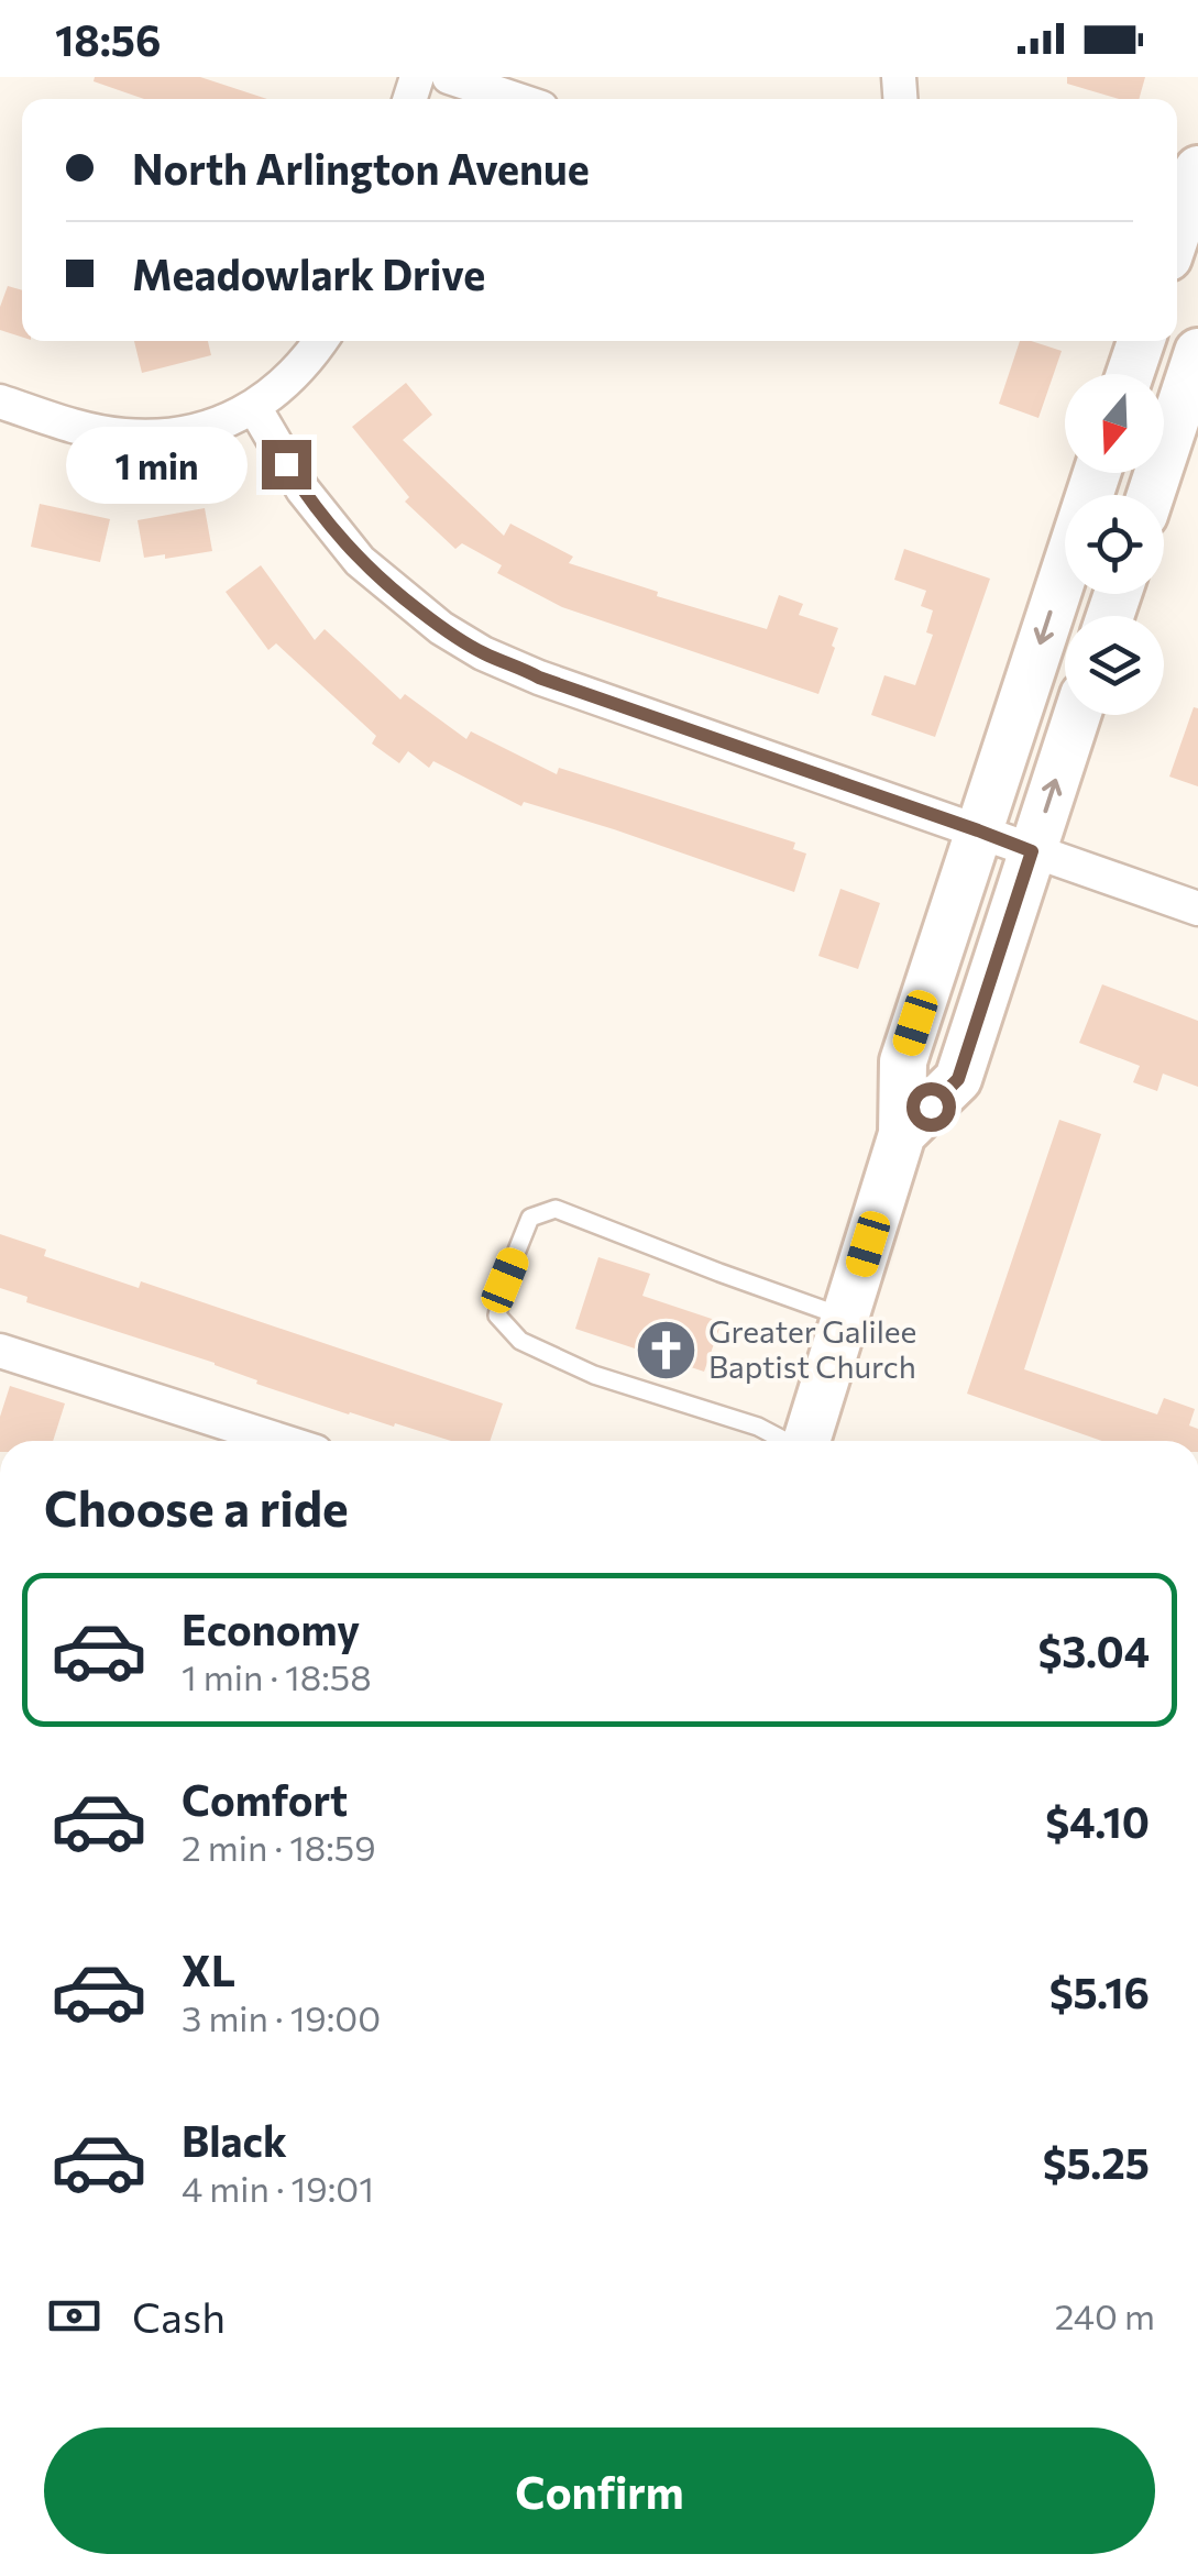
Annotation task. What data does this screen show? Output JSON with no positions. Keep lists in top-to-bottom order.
{
  "places": {
    "church": ["Greater Galilee Baptist Church"]
  },
  "north": "bottom",
  "page": {
    "status": "18:56",
    "banner": ["North Arlington Avenue", "Meadowlark Drive"],
    "bubble": "1 min",
    "heading": "Choose a ride",
    "list": [
      {
        "name": "Economy",
        "note": "1 min · 18:58",
        "value": "$3.04"
      },
      {
        "name": "Comfort",
        "note": "2 min · 18:59",
        "value": "$4.10"
      },
      {
        "name": "XL",
        "note": "3 min · 19:00",
        "value": "$5.16"
      },
      {
        "name": "Black",
        "note": "4 min · 19:01",
        "value": "$5.25"
      }
    ],
    "pay": ["Cash", "240 m"],
    "buttons": "Confirm"
  }
}
